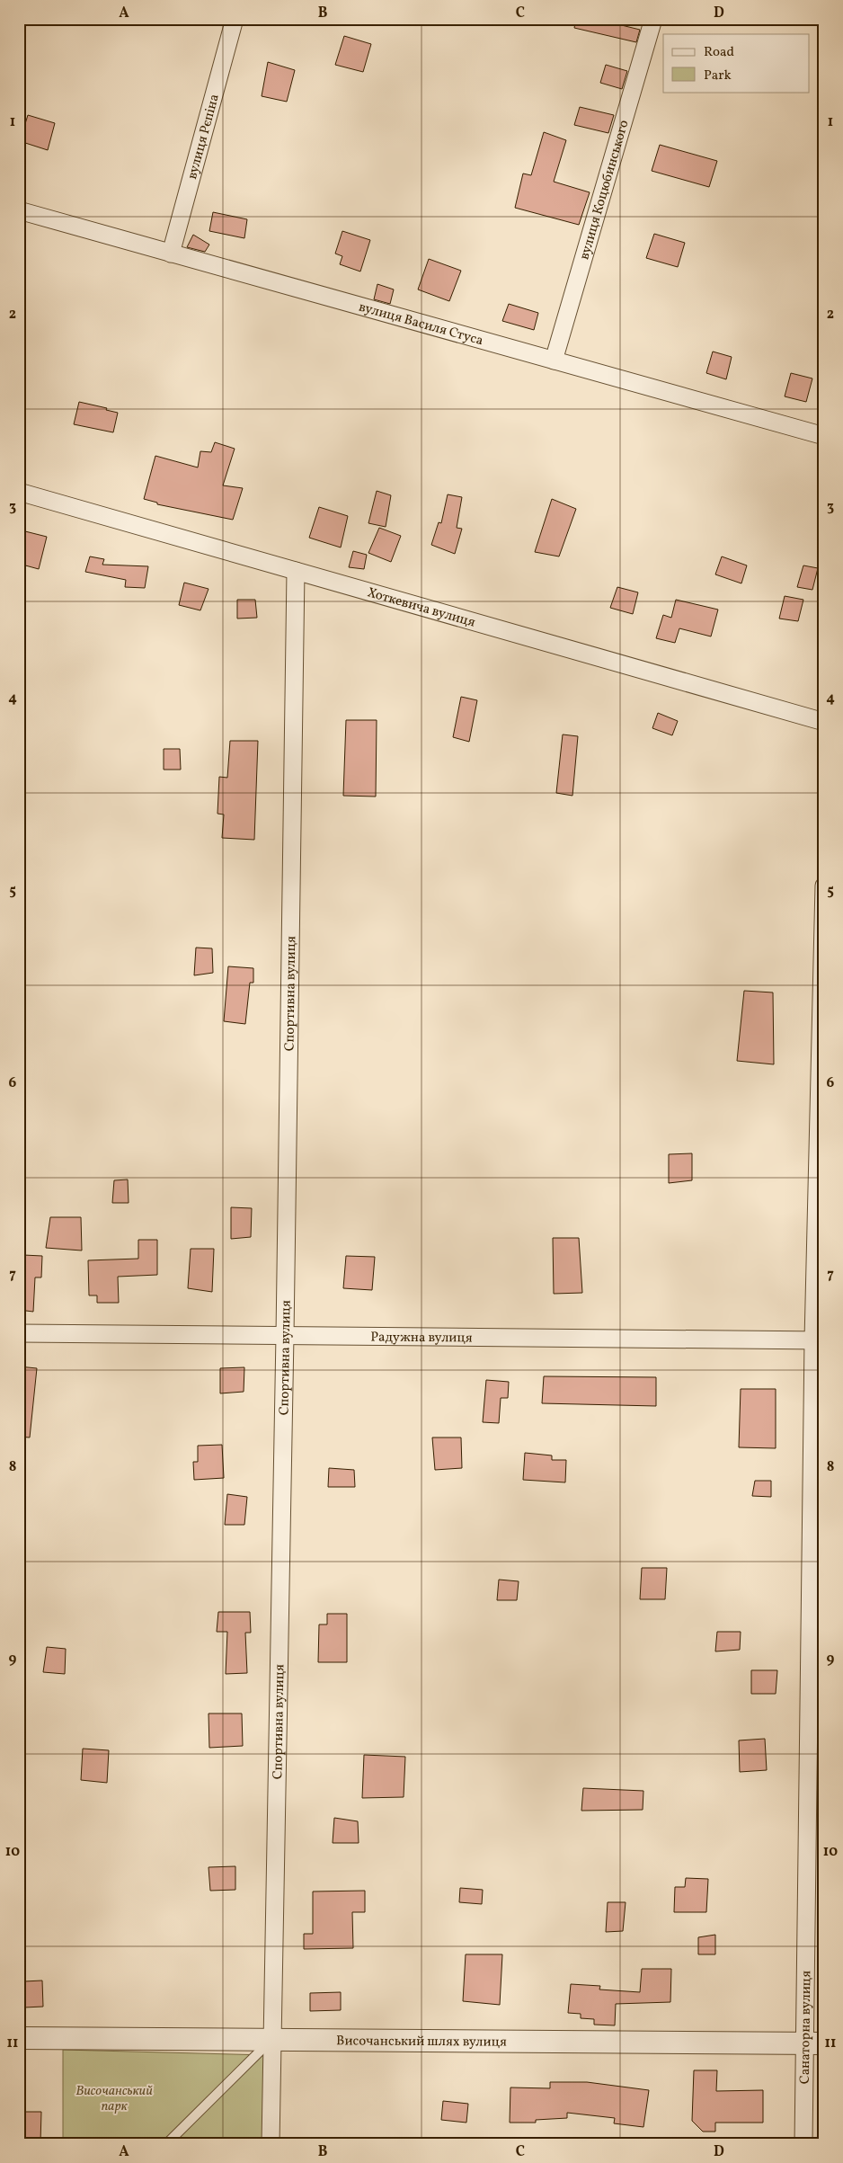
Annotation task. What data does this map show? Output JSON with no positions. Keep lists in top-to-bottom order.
{
  "streets": {
    "street": [
      "вулиця Рєпіна",
      "вулиця Коцюбинського",
      "вулиця Василя Стуса",
      "Хоткевича вулиця",
      "Спортивна вулиця",
      "Радужна вулиця",
      "Санаторна вулиця",
      "Височанський шлях вулиця"
    ]
  },
  "crossings": [
    ["вулиця Рєпіна", "вулиця Василя Стуса"],
    ["вулиця Коцюбинського", "вулиця Василя Стуса"],
    ["Хоткевича вулиця", "Спортивна вулиця"],
    ["Спортивна вулиця", "Радужна вулиця"],
    ["Спортивна вулиця", "Височанський шлях вулиця"],
    ["Радужна вулиця", "Санаторна вулиця"],
    ["Санаторна вулиця", "Височанський шлях вулиця"]
  ],
  "parks": ["Височанський парк"],
  "legend": ["Road", "Park"],
  "grid": {
    "columns": [
      "A",
      "B",
      "C",
      "D"
    ],
    "rows": [
      "1",
      "2",
      "3",
      "4",
      "5",
      "6",
      "7",
      "8",
      "9",
      "10",
      "11"
    ]
  }
}
